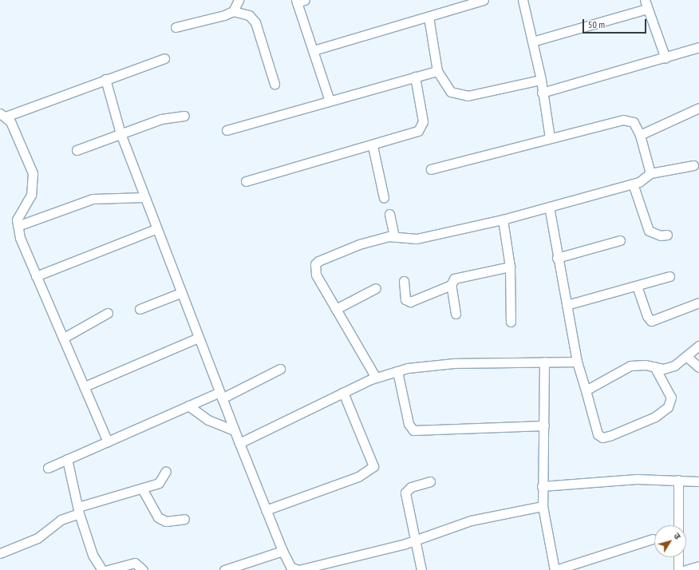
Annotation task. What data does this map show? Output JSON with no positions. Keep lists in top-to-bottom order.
{
  "scale_bar": "50 m",
  "north": "top right"
}
